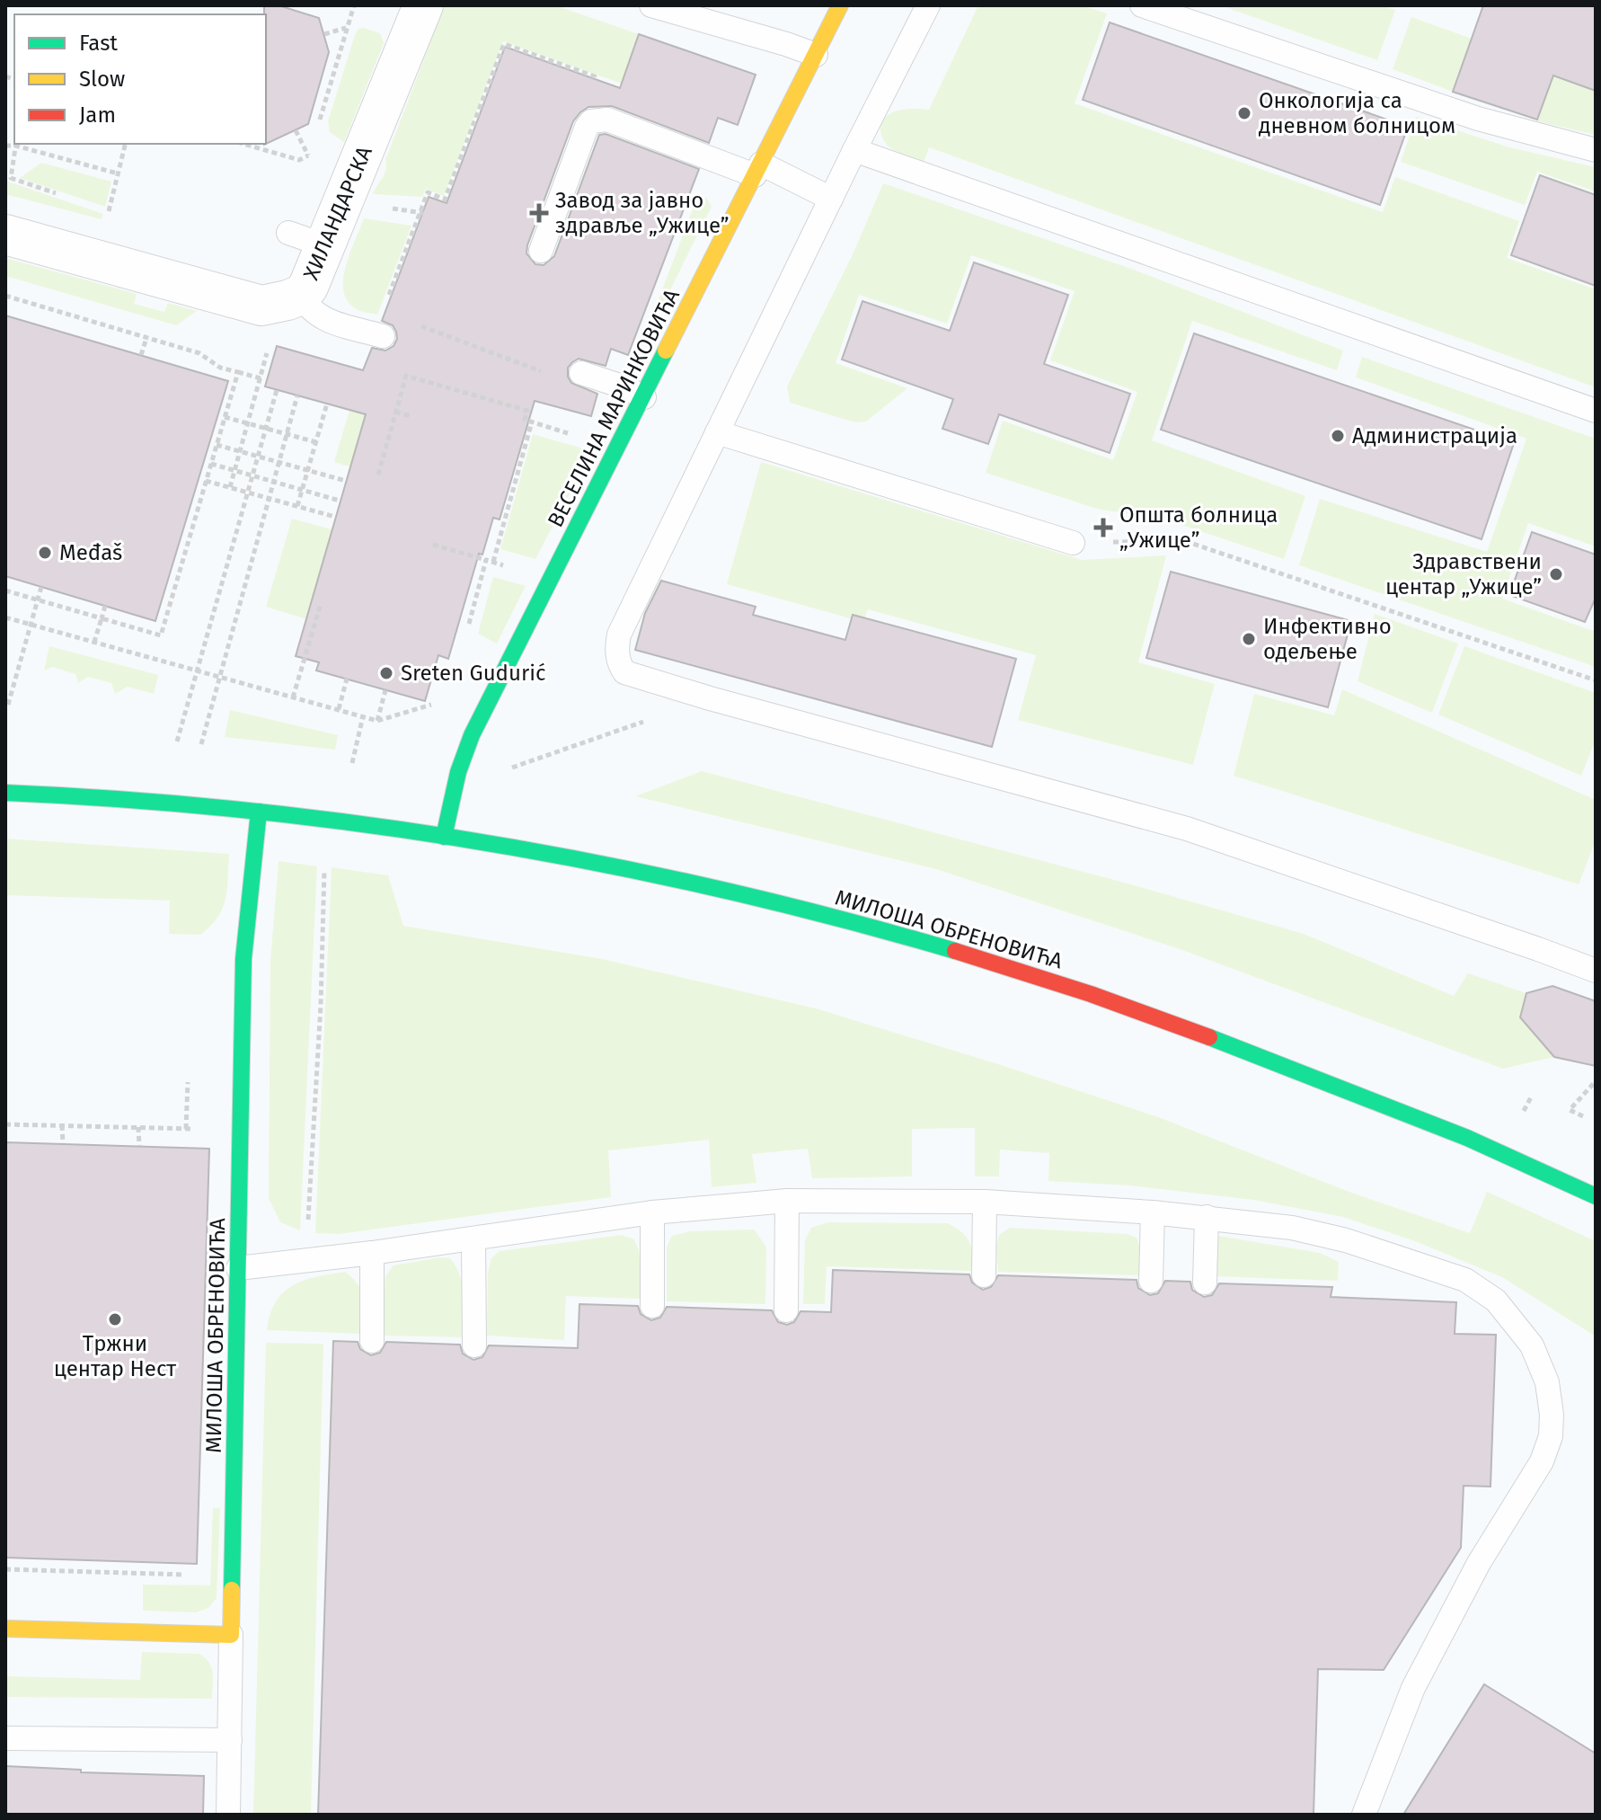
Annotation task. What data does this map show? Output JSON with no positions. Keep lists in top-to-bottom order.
{
  "streets": {
    "street": ["ХИЛАНДАРСКА", "ВЕСЕЛИНА МАРИНКОВИЋА", "МИЛОША ОБРЕНОВИЋА"]
  },
  "crossings": [
    ["ВЕСЕЛИНА МАРИНКОВИЋА", "МИЛОША ОБРЕНОВИЋА"]
  ],
  "places": {
    "other": [
      "Онкологија са дневном болницом",
      "Администрација",
      "Međaš",
      "Здравствени центар „Ужице”",
      "Инфективно одељење",
      "Sreten Gudurić",
      "Тржни центар Нест"
    ],
    "health": ["Завод за јавно здравље „Ужице”", "Општа болница „Ужице”"]
  },
  "legend": ["Fast", "Slow", "Jam"]
}
